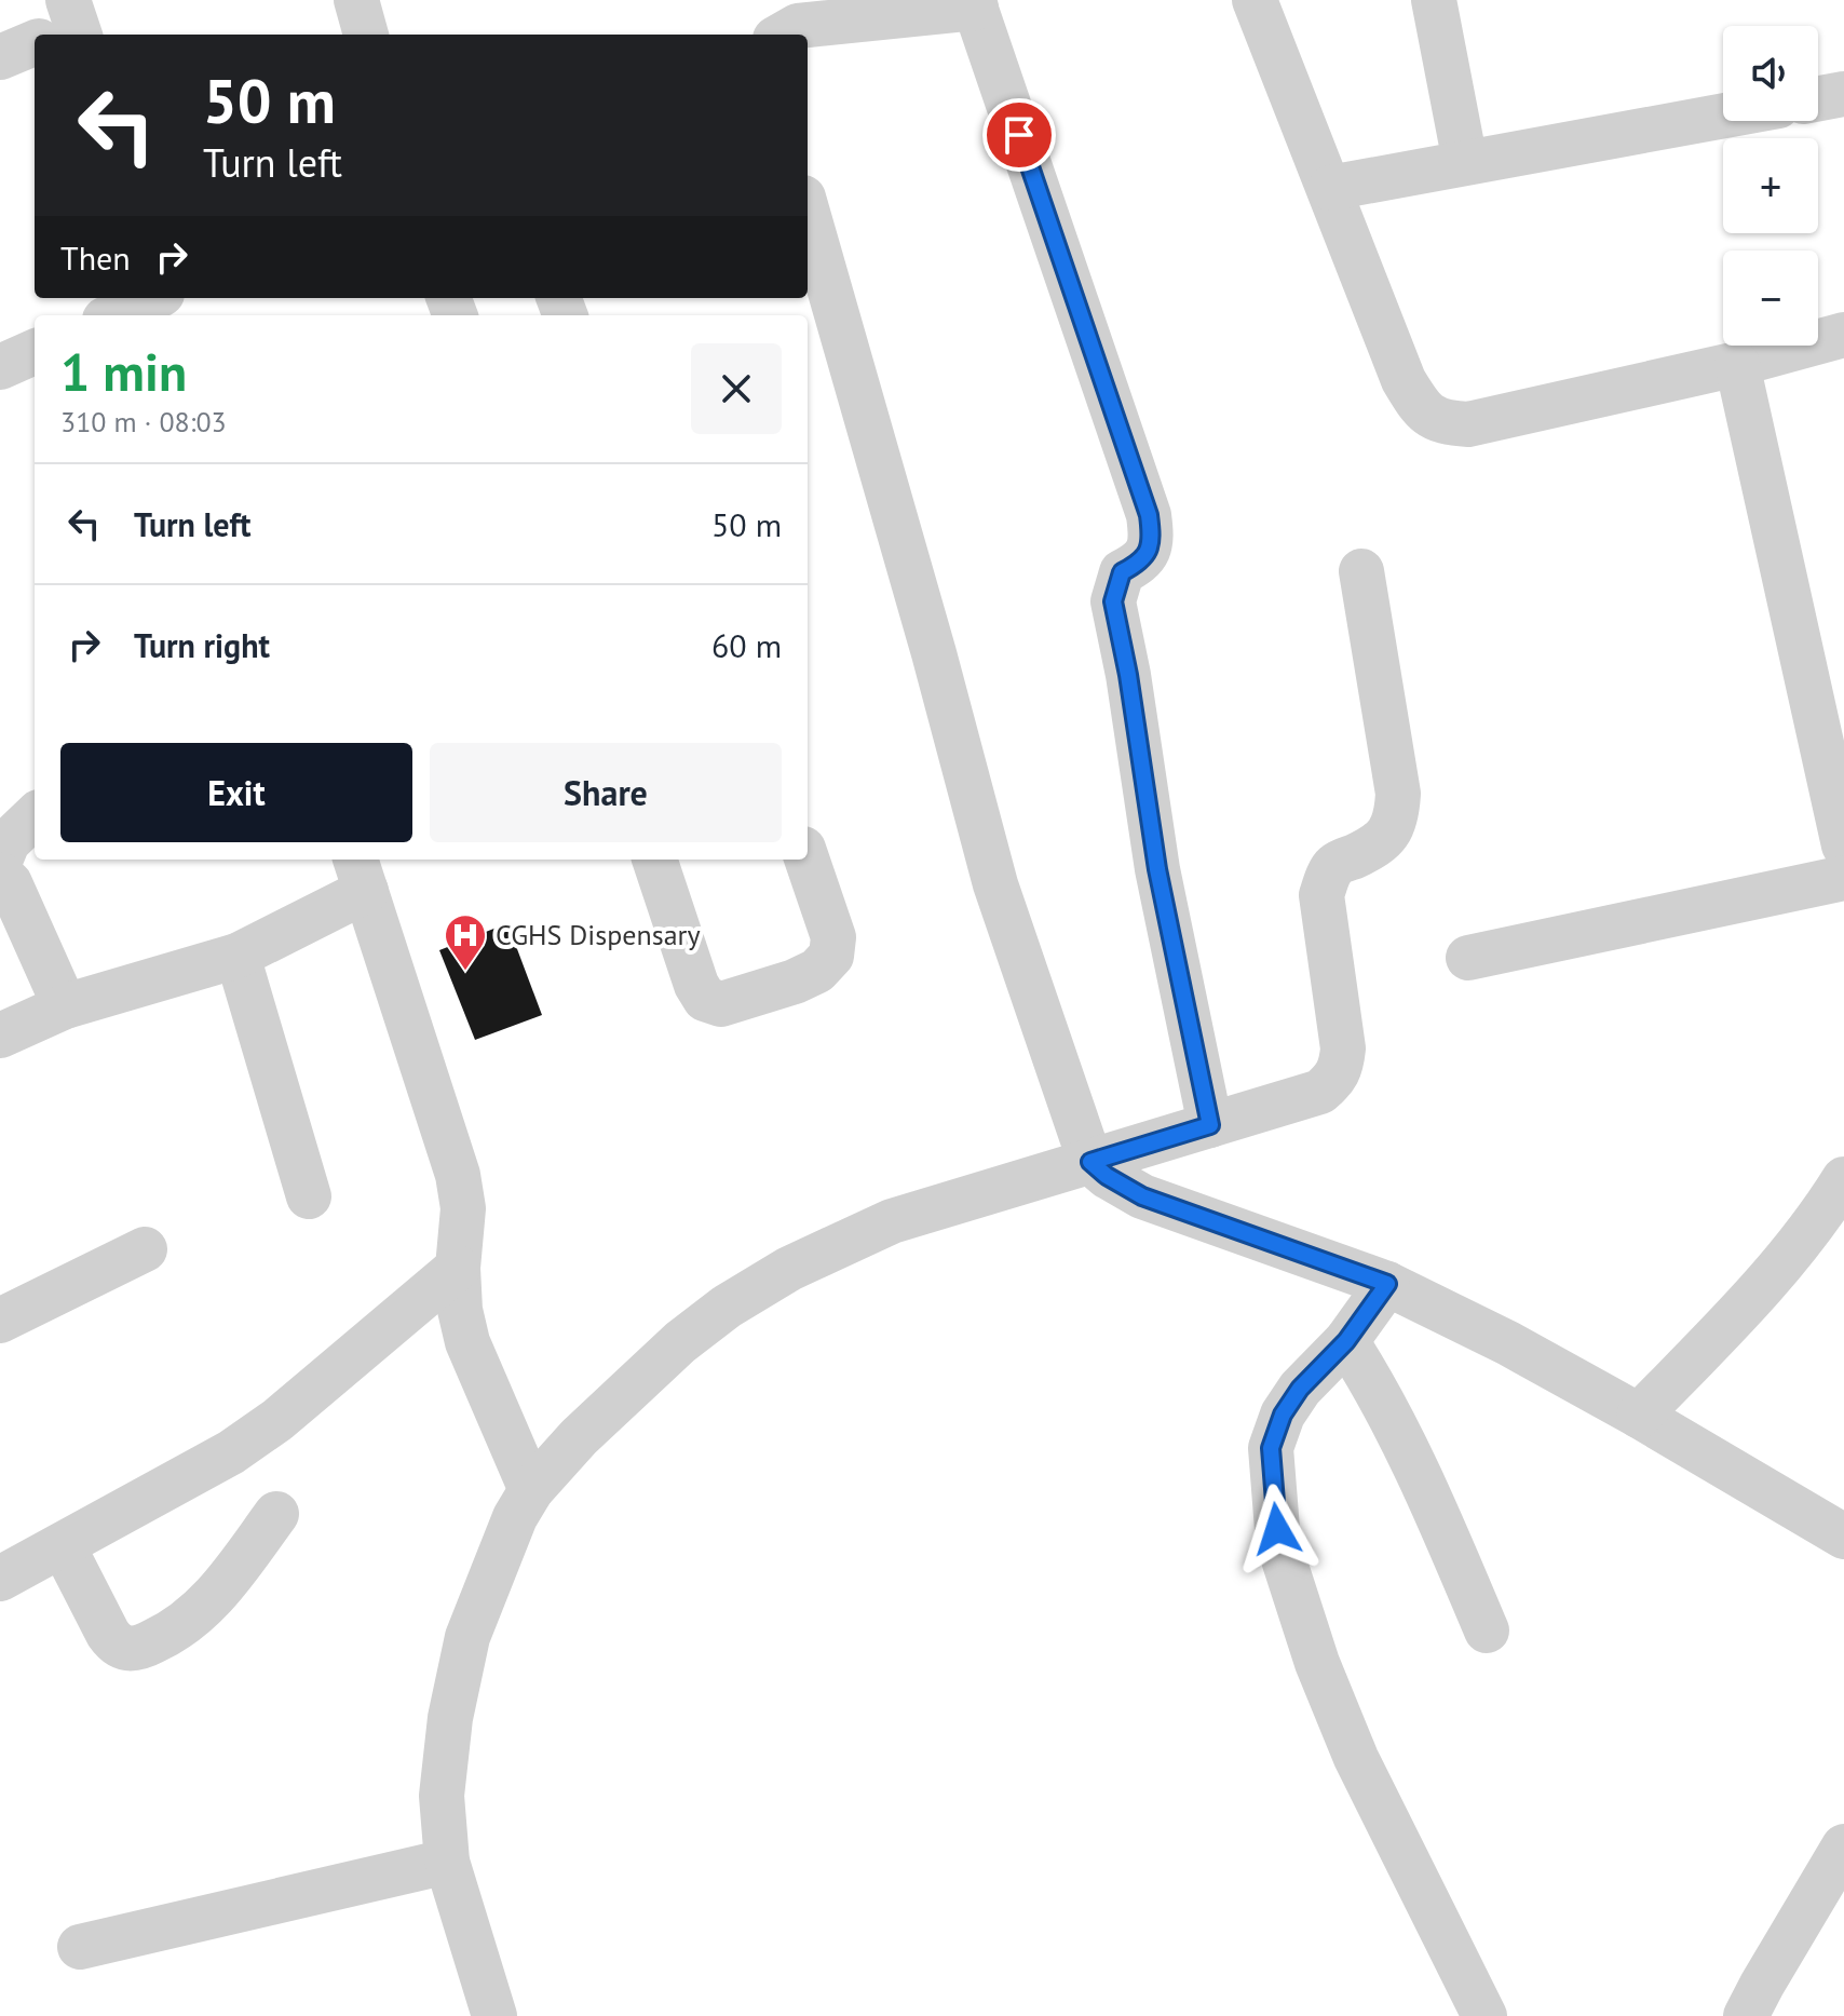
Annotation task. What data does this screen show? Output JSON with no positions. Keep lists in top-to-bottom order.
{
  "places": {
    "hospital": ["CGHS Dispensary"]
  },
  "page": {
    "map_buttons": ["+", "−"],
    "turn": ["50 m", "Turn left"],
    "then": "Then",
    "heading": ["1 min", "310 m · 08:03"],
    "list": [
      {
        "name": "Turn left",
        "value": "50 m"
      },
      {
        "name": "Turn right",
        "value": "60 m"
      }
    ],
    "buttons": ["Exit", "Share"]
  }
}
